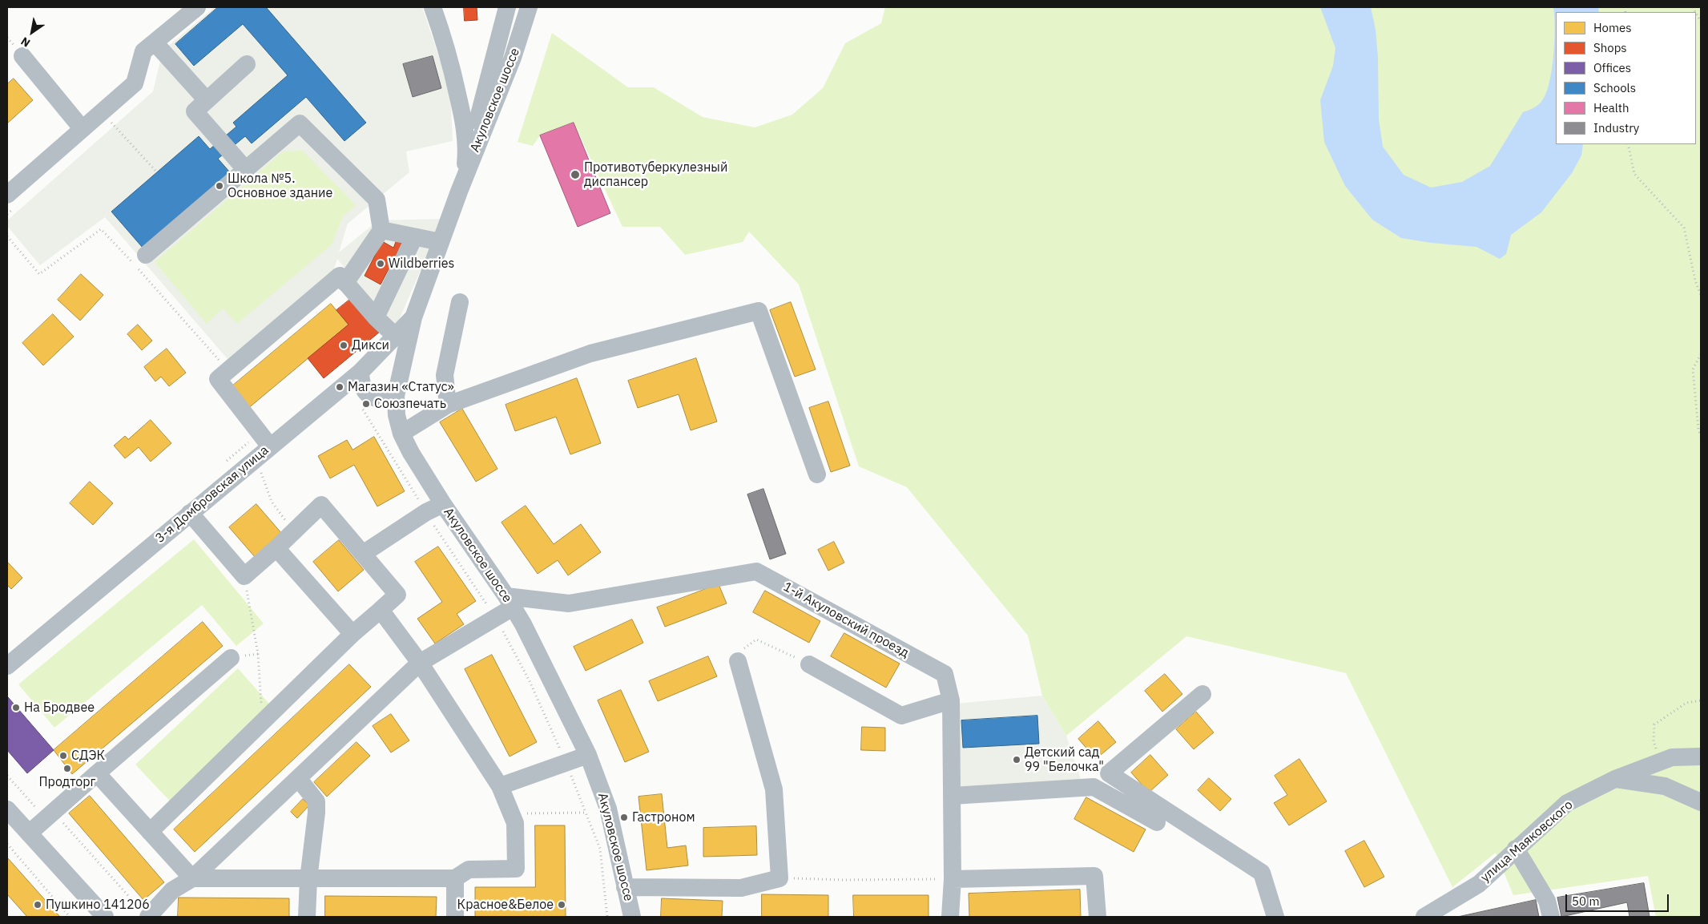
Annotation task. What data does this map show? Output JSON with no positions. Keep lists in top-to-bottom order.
{
  "streets": {
    "street": [
      "Акуловское шоссе",
      "3-я Домбровская улица",
      "1-й Акуловский проезд",
      "улица Маяковского"
    ]
  },
  "crossings": [
    ["Акуловское шоссе", "3-я Домбровская улица"],
    ["Акуловское шоссе", "1-й Акуловский проезд"]
  ],
  "places": [
    "Противотуберкулезный диспансер",
    "Школа №5. Основное здание",
    "Wildberries",
    "Дикси",
    "Магазин «Статус»",
    "Союзпечать",
    "На Бродвее",
    "СДЭК",
    "Детский сад 99 \"Белочка\"",
    "Продторг",
    "Гастроном",
    "Пушкино 141206",
    "Красное&Белое"
  ],
  "legend": [
    "Homes",
    "Shops",
    "Offices",
    "Schools",
    "Health",
    "Industry"
  ],
  "scale_bar": "50 m",
  "north": "bottom left"
}
